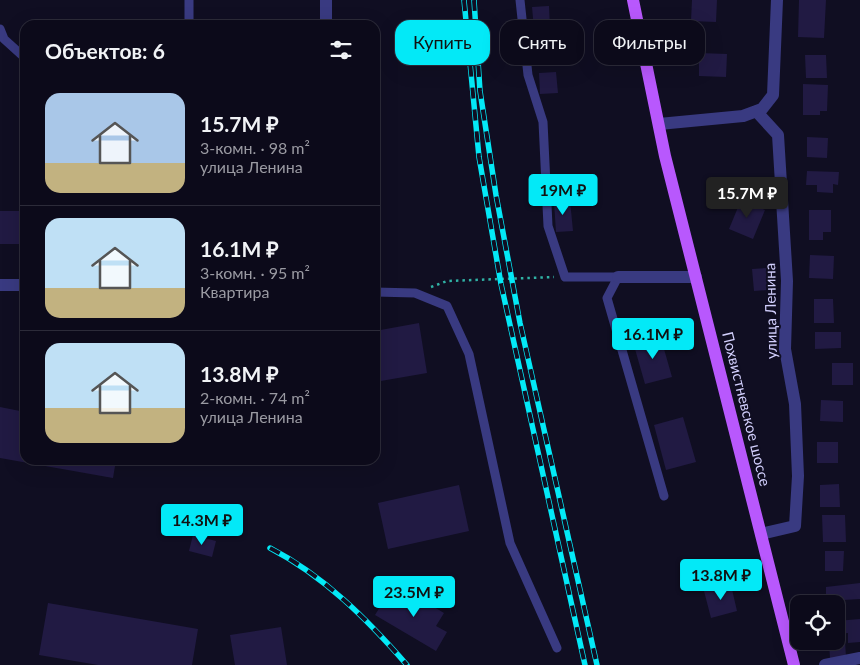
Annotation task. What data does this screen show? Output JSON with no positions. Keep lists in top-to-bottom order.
{
  "streets": {
    "main road": ["Похвистневское шоссе"],
    "street": ["улица Ленина"]
  },
  "crossings": [
    ["улица Ленина", "Похвистневское шоссе"]
  ],
  "page": {
    "chip": ["Купить", "Снять", "Фильтры"],
    "heading": "Объектов: 6",
    "list": [
      {
        "name": "15.7M ₽",
        "note": "3-комн. · 98 m² · улица Ленина"
      },
      {
        "name": "16.1M ₽",
        "note": "3-комн. · 95 m² · Квартира"
      },
      {
        "name": "13.8M ₽",
        "note": "2-комн. · 74 m² · улица Ленина"
      }
    ],
    "price": [
      "19M ₽",
      "15.7M ₽",
      "16.1M ₽",
      "14.3M ₽",
      "13.8M ₽",
      "23.5M ₽"
    ]
  }
}
